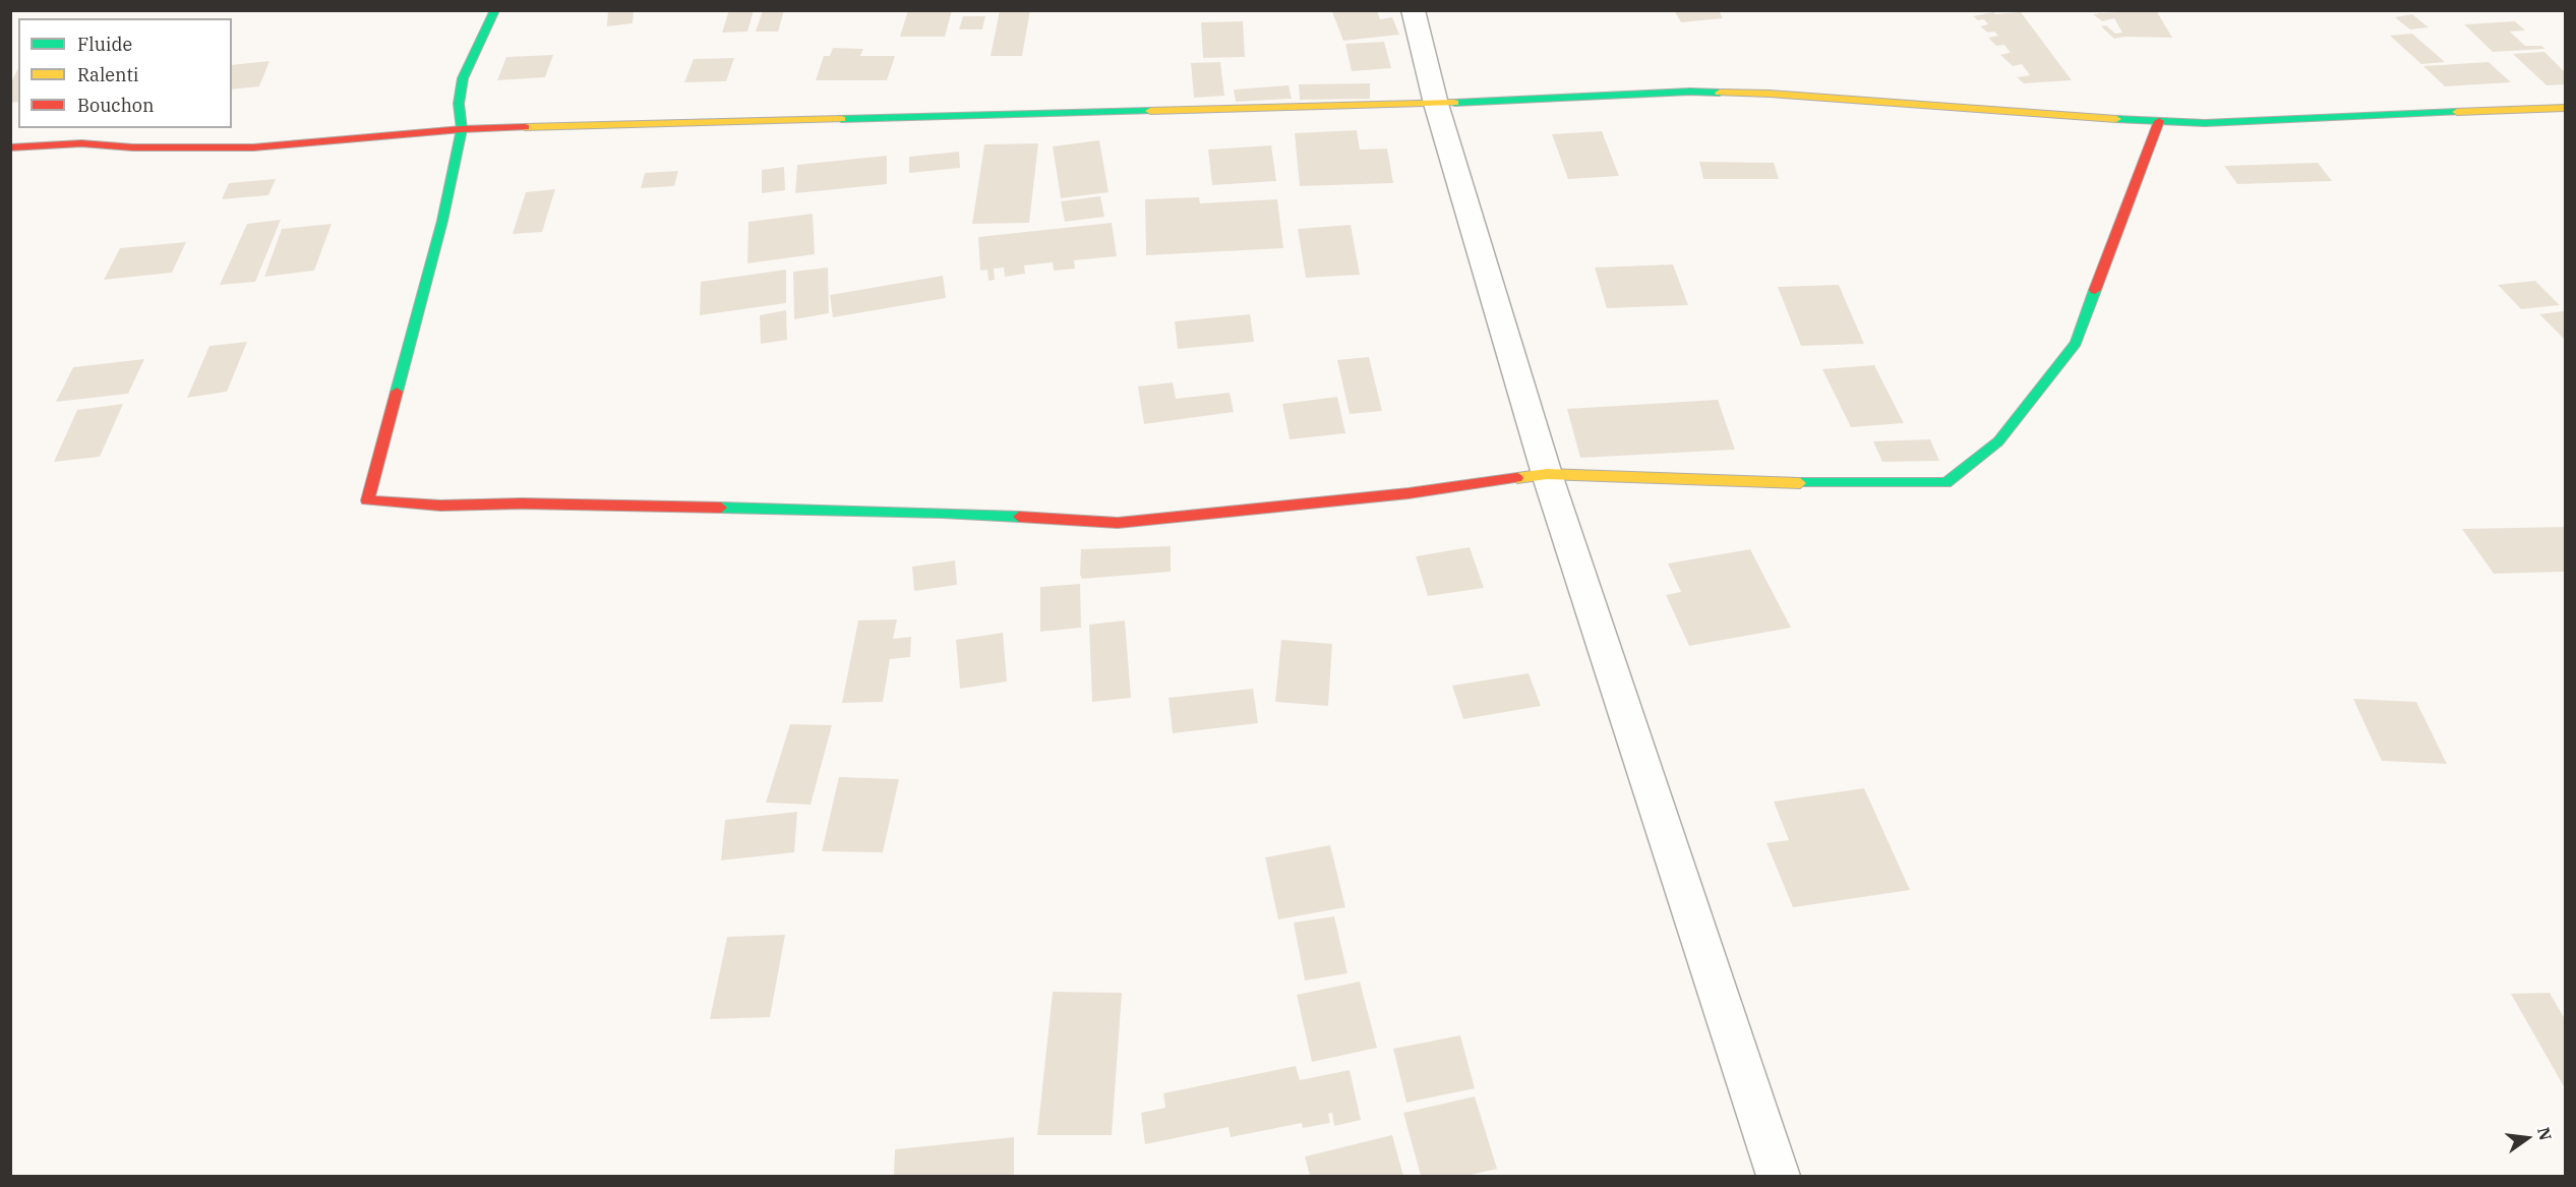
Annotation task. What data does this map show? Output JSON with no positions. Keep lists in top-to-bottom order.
{
  "legend": ["Fluide", "Ralenti", "Bouchon"],
  "north": "right"
}
